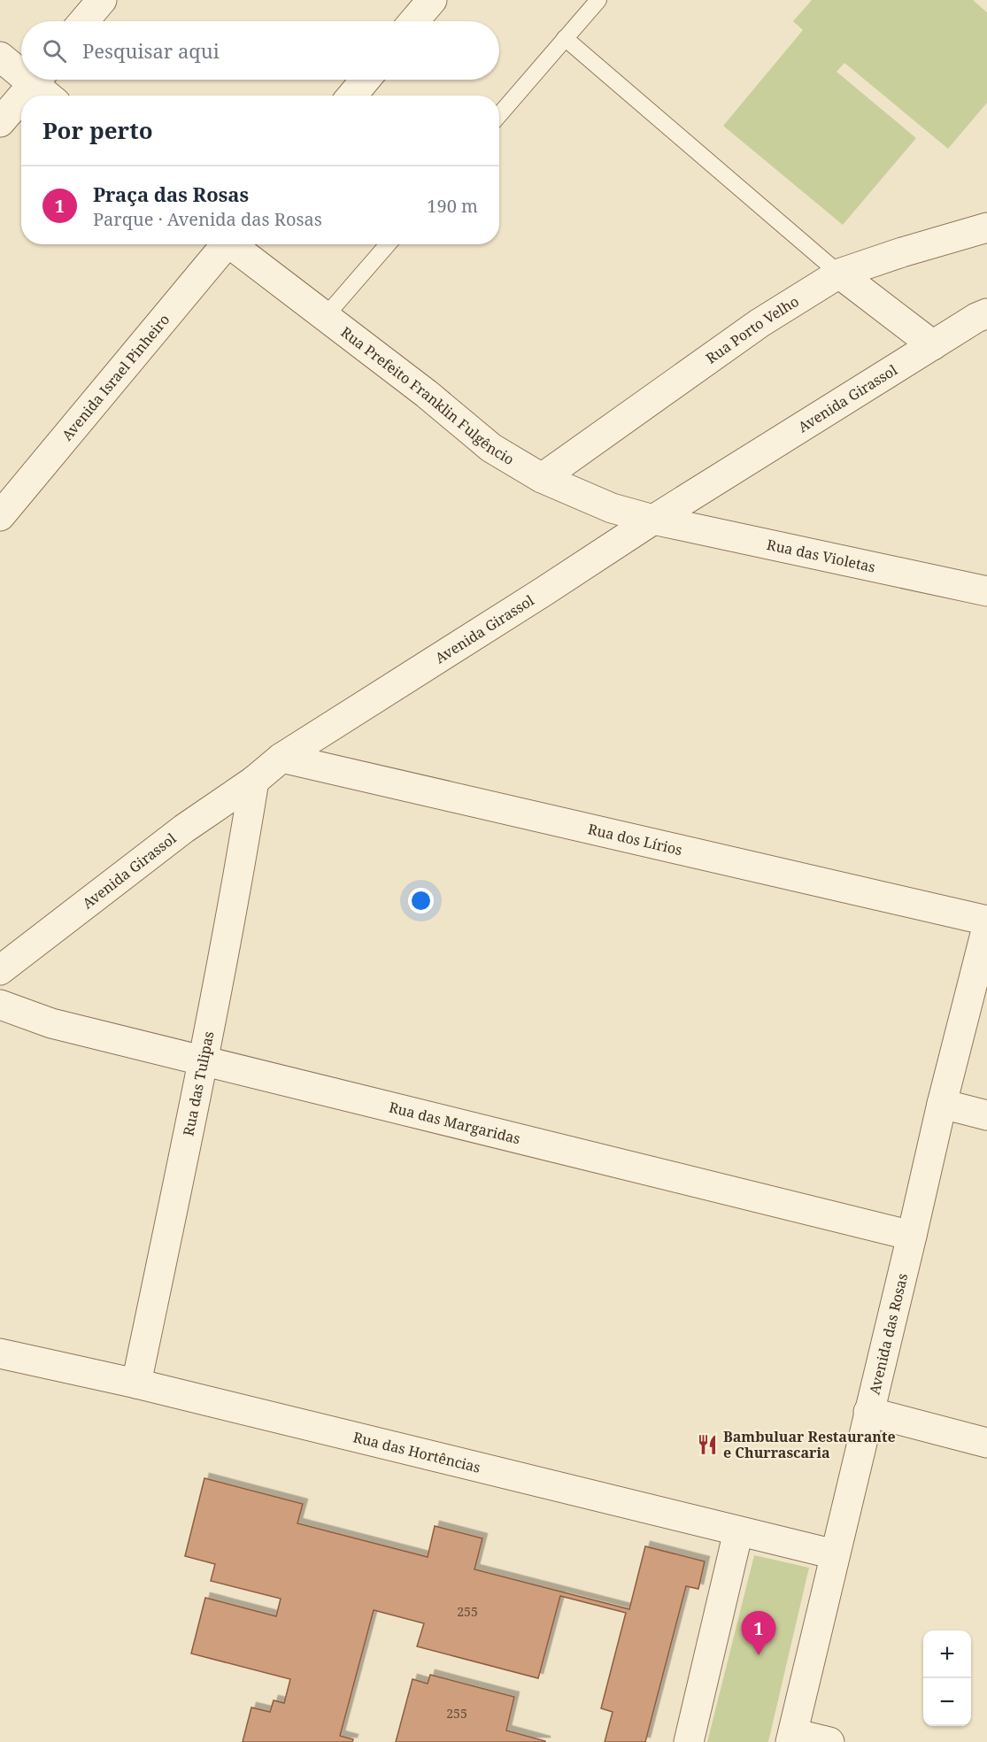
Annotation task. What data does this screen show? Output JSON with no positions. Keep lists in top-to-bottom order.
{
  "streets": {
    "street": [
      "Rua Porto Velho",
      "Avenida Israel Pinheiro",
      "Rua Prefeito Franklin Fulgêncio",
      "Avenida Girassol",
      "Rua das Violetas",
      "Rua dos Lírios",
      "Rua das Tulipas",
      "Rua das Margaridas",
      "Avenida das Rosas",
      "Rua das Hortências"
    ]
  },
  "crossings": [
    ["Rua Porto Velho", "Rua Prefeito Franklin Fulgêncio"],
    ["Rua Prefeito Franklin Fulgêncio", "Avenida Girassol"],
    ["Rua Prefeito Franklin Fulgêncio", "Rua das Violetas"],
    ["Avenida Girassol", "Rua das Violetas"],
    ["Avenida Girassol", "Rua dos Lírios"],
    ["Avenida Girassol", "Rua das Tulipas"],
    ["Rua das Tulipas", "Rua das Margaridas"],
    ["Rua das Tulipas", "Rua das Hortências"],
    ["Rua das Margaridas", "Avenida das Rosas"],
    ["Avenida das Rosas", "Rua das Hortências"]
  ],
  "places": {
    "restaurant": ["Bambuluar Restaurante e Churrascaria"]
  },
  "house_numbers": ["255", "255"],
  "page": {
    "search": "Pesquisar aqui",
    "heading": "Por perto",
    "list": [
      {
        "mark": "1",
        "name": "Praça das Rosas",
        "note": "Parque · Avenida das Rosas",
        "value": "190 m"
      }
    ],
    "pins": "1",
    "map_buttons": ["+", "−"]
  }
}
